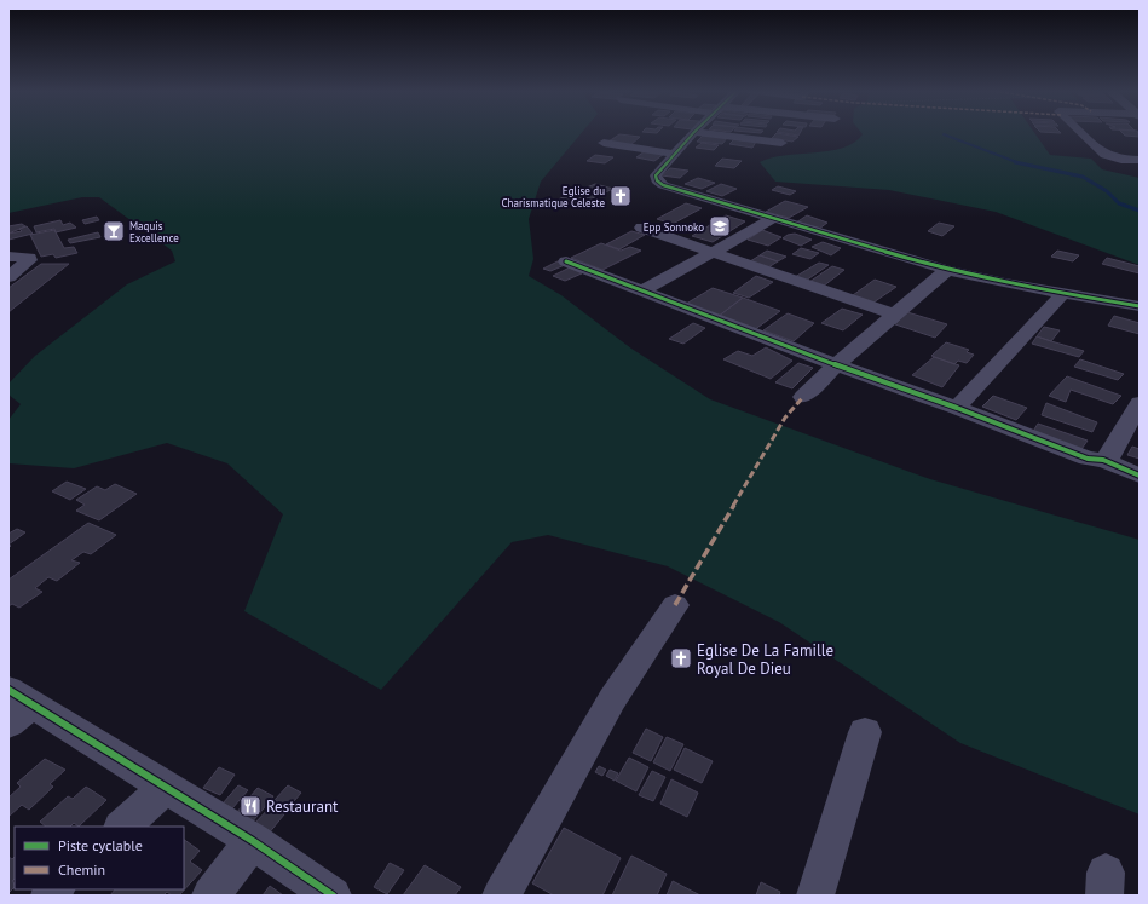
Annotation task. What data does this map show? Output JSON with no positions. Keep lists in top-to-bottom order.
{
  "places": {
    "church": ["Eglise du Charismatique Celeste", "Eglise De La Famille Royal De Dieu"],
    "school or university": ["Epp Sonnoko"],
    "bar": ["Maquis Excellence"],
    "restaurant": ["Restaurant"]
  },
  "legend": ["Piste cyclable", "Chemin"]
}
